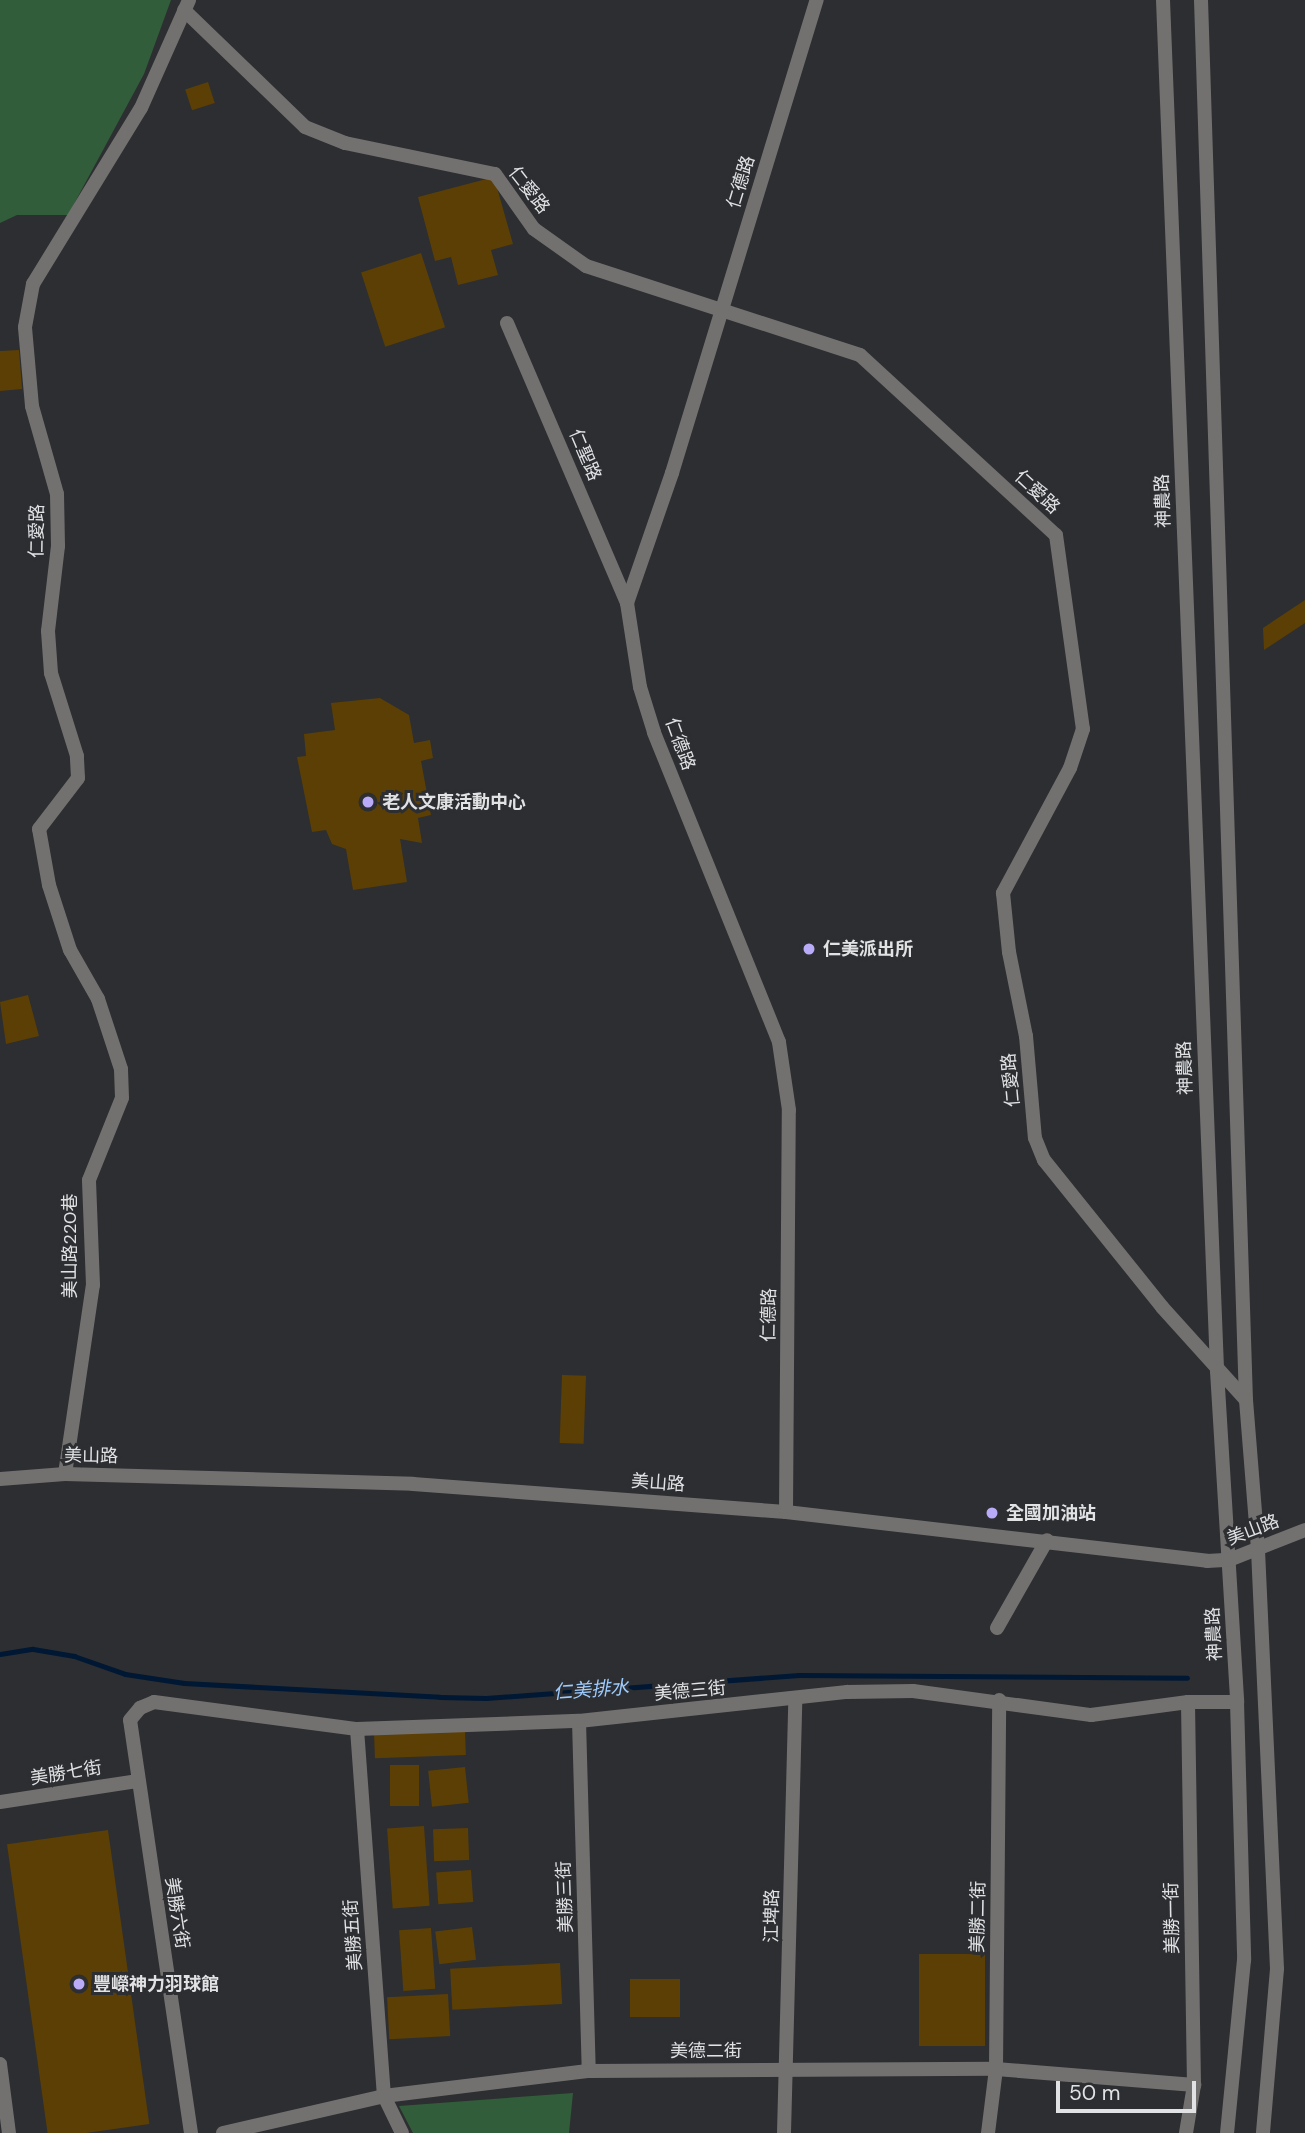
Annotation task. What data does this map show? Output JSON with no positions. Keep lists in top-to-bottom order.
{
  "streets": {
    "street": [
      "仁德路",
      "仁愛路",
      "仁聖路",
      "神農路",
      "美山路220巷",
      "美山路",
      "美德三街",
      "美勝七街",
      "美勝三街",
      "美勝六街",
      "江埤路",
      "美勝二街",
      "美勝一街",
      "美勝五街",
      "美德二街"
    ]
  },
  "crossings": [
    ["仁德路", "仁愛路"],
    ["仁德路", "仁聖路"],
    ["仁德路", "美山路"],
    ["仁愛路", "神農路"],
    ["仁愛路", "美山路220巷"],
    ["神農路", "美山路"],
    ["神農路", "美德三街"],
    ["美山路220巷", "美山路"],
    ["美德三街", "美勝七街"],
    ["美德三街", "美勝三街"],
    ["美德三街", "美勝六街"],
    ["美德三街", "江埤路"],
    ["美德三街", "美勝二街"],
    ["美德三街", "美勝一街"],
    ["美德三街", "美勝五街"],
    ["美勝七街", "美勝六街"],
    ["美勝三街", "美德二街"],
    ["江埤路", "美德二街"],
    ["美勝二街", "美德二街"],
    ["美勝一街", "美德二街"],
    ["美勝五街", "美德二街"]
  ],
  "water": ["仁美排水"],
  "places": [
    "老人文康活動中心",
    "仁美派出所",
    "全國加油站",
    "豐嶸神力羽球館"
  ],
  "scale_bar": "50 m"
}
